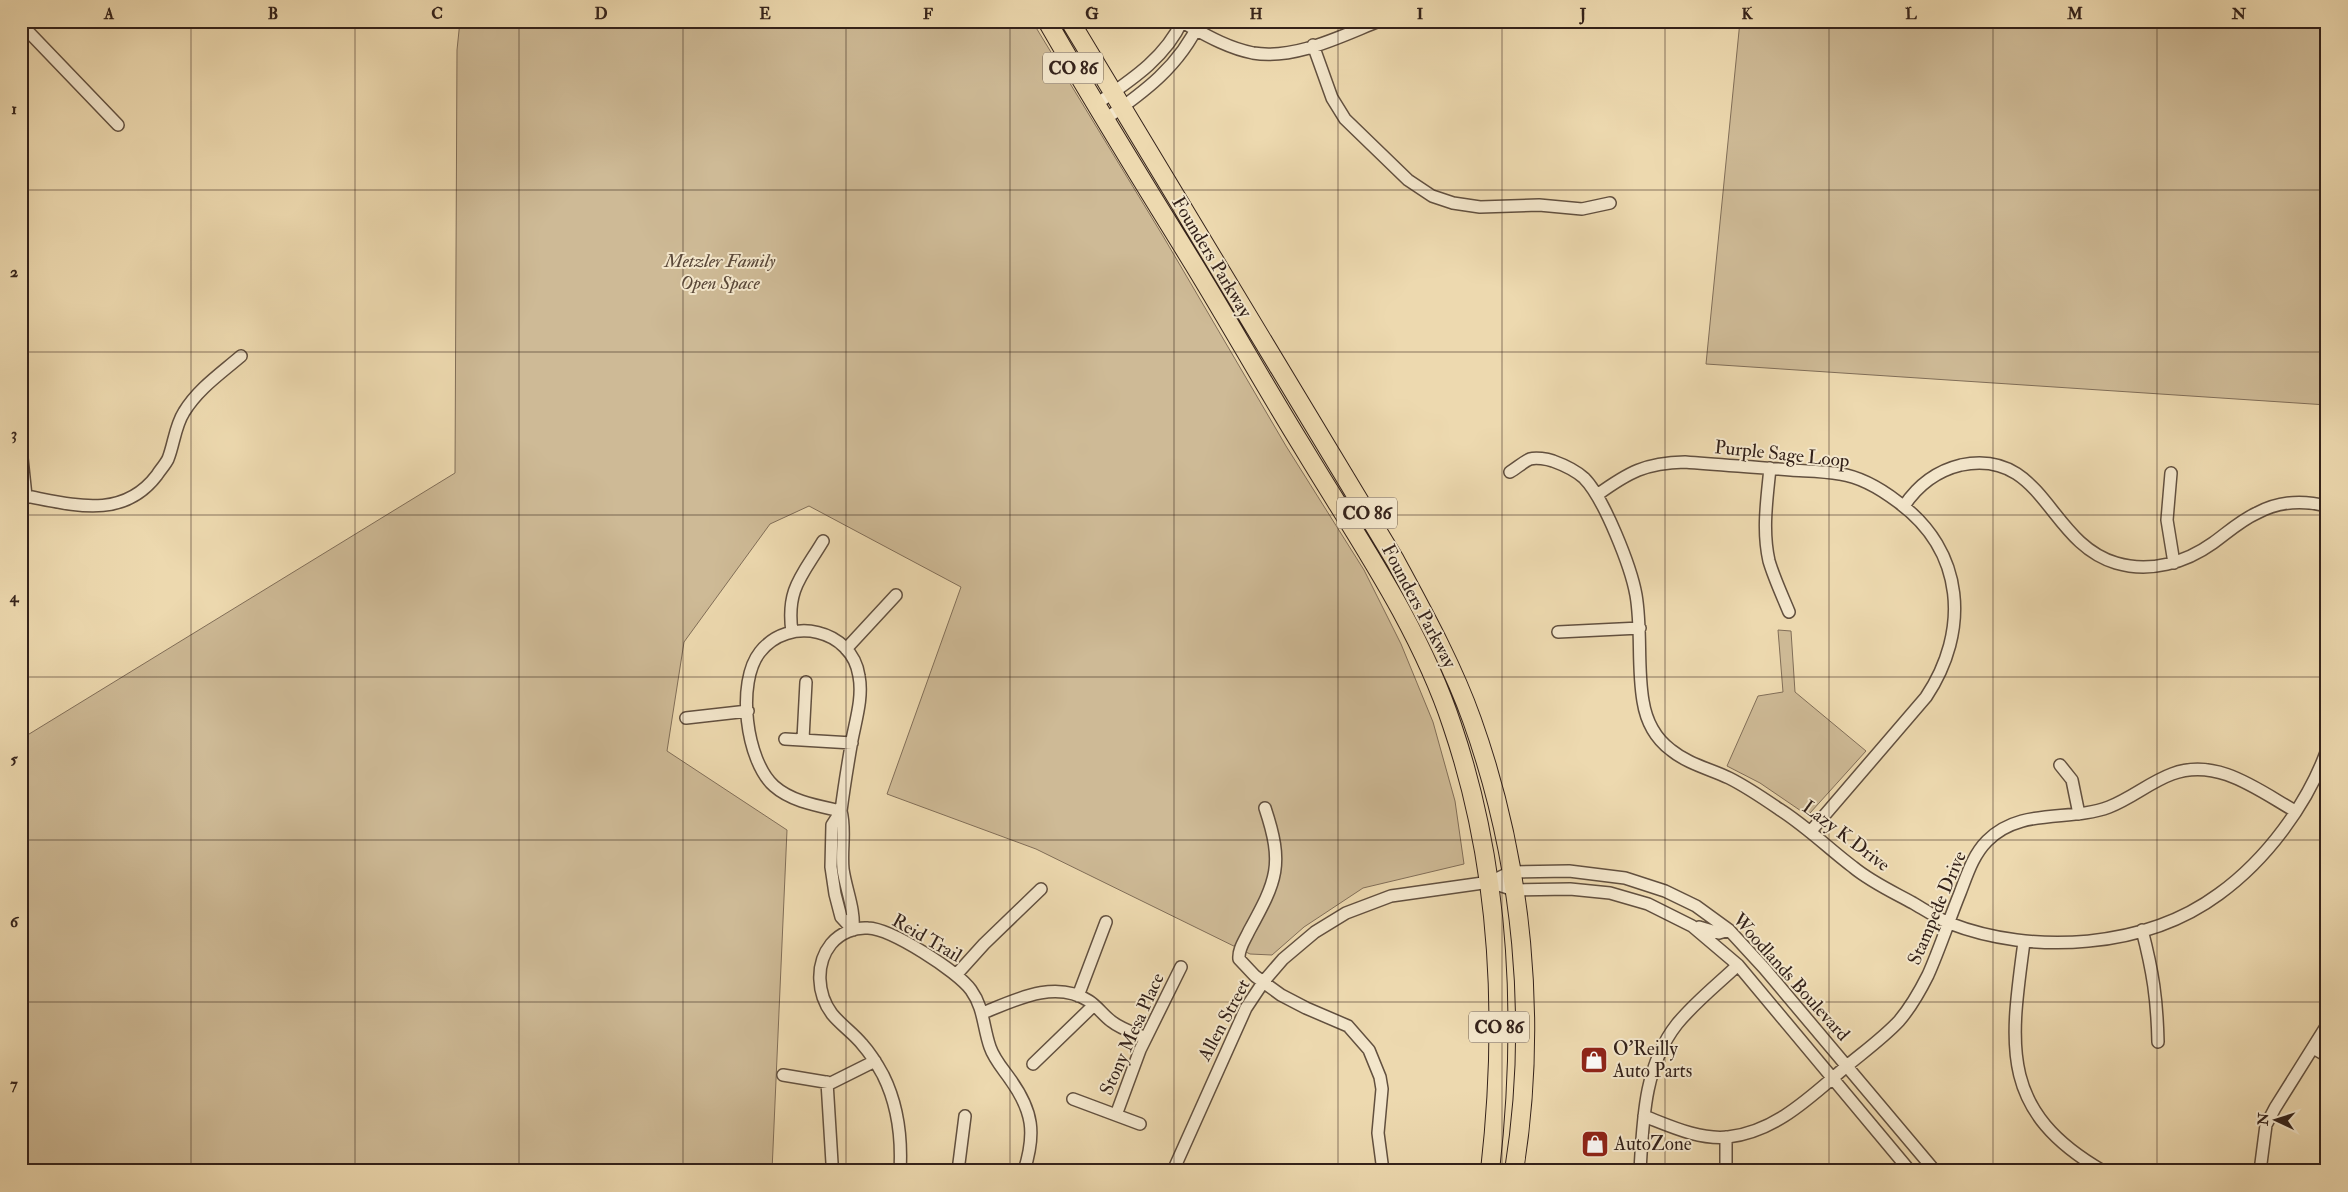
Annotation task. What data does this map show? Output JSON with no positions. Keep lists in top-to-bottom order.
{
  "streets": {
    "highway": ["CO 86", "Founders Parkway"],
    "street": [
      "Purple Sage Loop",
      "Lazy K Drive",
      "Stampede Drive",
      "Reid Trail",
      "Woodlands Boulevard",
      "Allen Street",
      "Stony Mesa Place"
    ]
  },
  "crossings": [
    ["Founders Parkway", "Woodlands Boulevard"],
    ["Founders Parkway", "Allen Street"],
    ["Purple Sage Loop", "Lazy K Drive"],
    ["Lazy K Drive", "Stampede Drive"],
    ["Stampede Drive", "Woodlands Boulevard"],
    ["Woodlands Boulevard", "Allen Street"]
  ],
  "parks": ["Metzler Family Open Space"],
  "places": {
    "shop": ["O'Reilly Auto Parts", "AutoZone"]
  },
  "north": "left",
  "grid": {
    "columns": [
      "A",
      "B",
      "C",
      "D",
      "E",
      "F",
      "G",
      "H",
      "I",
      "J",
      "K",
      "L",
      "M",
      "N"
    ],
    "rows": [
      "1",
      "2",
      "3",
      "4",
      "5",
      "6",
      "7"
    ]
  }
}
